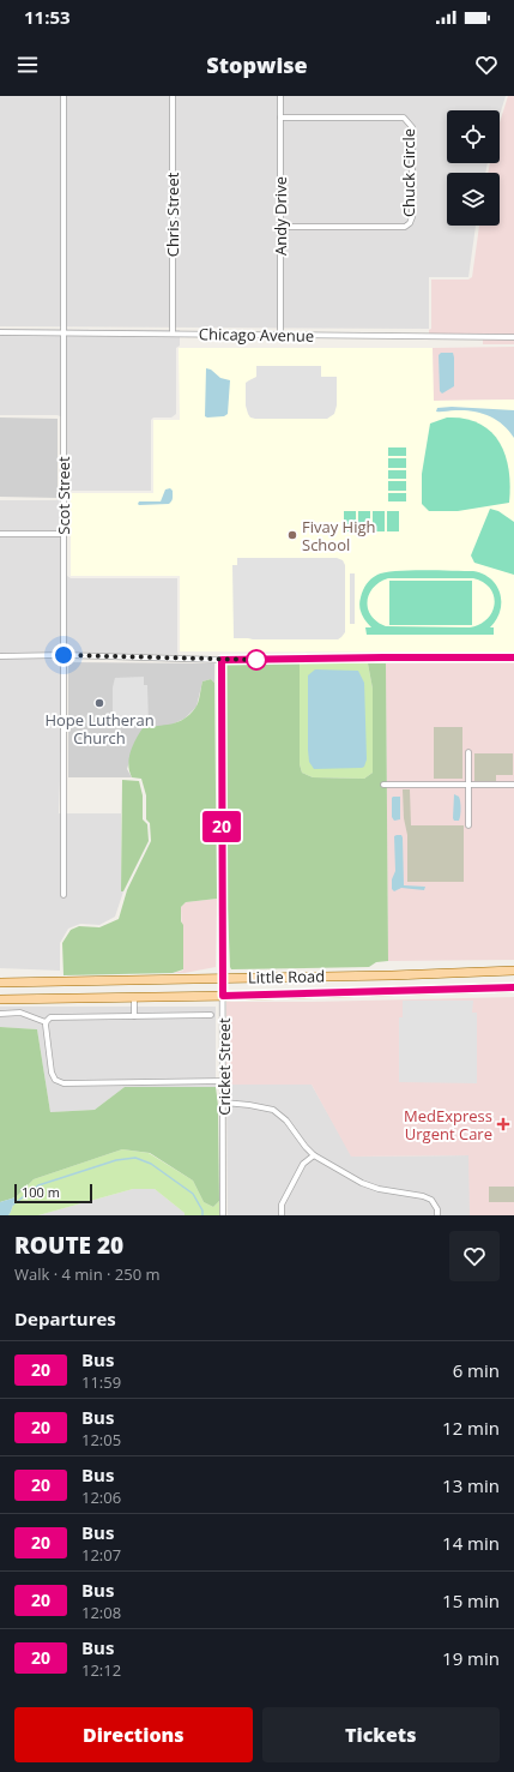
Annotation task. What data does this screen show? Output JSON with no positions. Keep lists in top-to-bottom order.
{
  "streets": {
    "main road": ["Little Road"],
    "street": [
      "Chuck Circle",
      "Chris Street",
      "Andy Drive",
      "Chicago Avenue",
      "Scot Street",
      "Cricket Street"
    ]
  },
  "crossings": [
    ["Chuck Circle", "Andy Drive"],
    ["Chris Street", "Chicago Avenue"],
    ["Andy Drive", "Chicago Avenue"],
    ["Chicago Avenue", "Scot Street"],
    ["Little Road", "Cricket Street"]
  ],
  "places": {
    "other": ["Fivay High School", "Hope Lutheran Church"],
    "health": ["MedExpress Urgent Care"]
  },
  "lines": ["bus line 20"],
  "scale_bar": "100 m",
  "page": {
    "status": "11:53",
    "header": "Stopwise",
    "on_map": "20",
    "scale": "100 m",
    "heading": [
      ["ROUTE 20", "Walk · 4 min · 250 m"],
      "Departures"
    ],
    "list": [
      {
        "mark": "20",
        "name": "Bus",
        "note": "11:59",
        "value": "6 min"
      },
      {
        "mark": "20",
        "name": "Bus",
        "note": "12:05",
        "value": "12 min"
      },
      {
        "mark": "20",
        "name": "Bus",
        "note": "12:06",
        "value": "13 min"
      },
      {
        "mark": "20",
        "name": "Bus",
        "note": "12:07",
        "value": "14 min"
      },
      {
        "mark": "20",
        "name": "Bus",
        "note": "12:08",
        "value": "15 min"
      },
      {
        "mark": "20",
        "name": "Bus",
        "note": "12:12",
        "value": "19 min"
      }
    ],
    "buttons": ["Directions", "Tickets"]
  }
}
